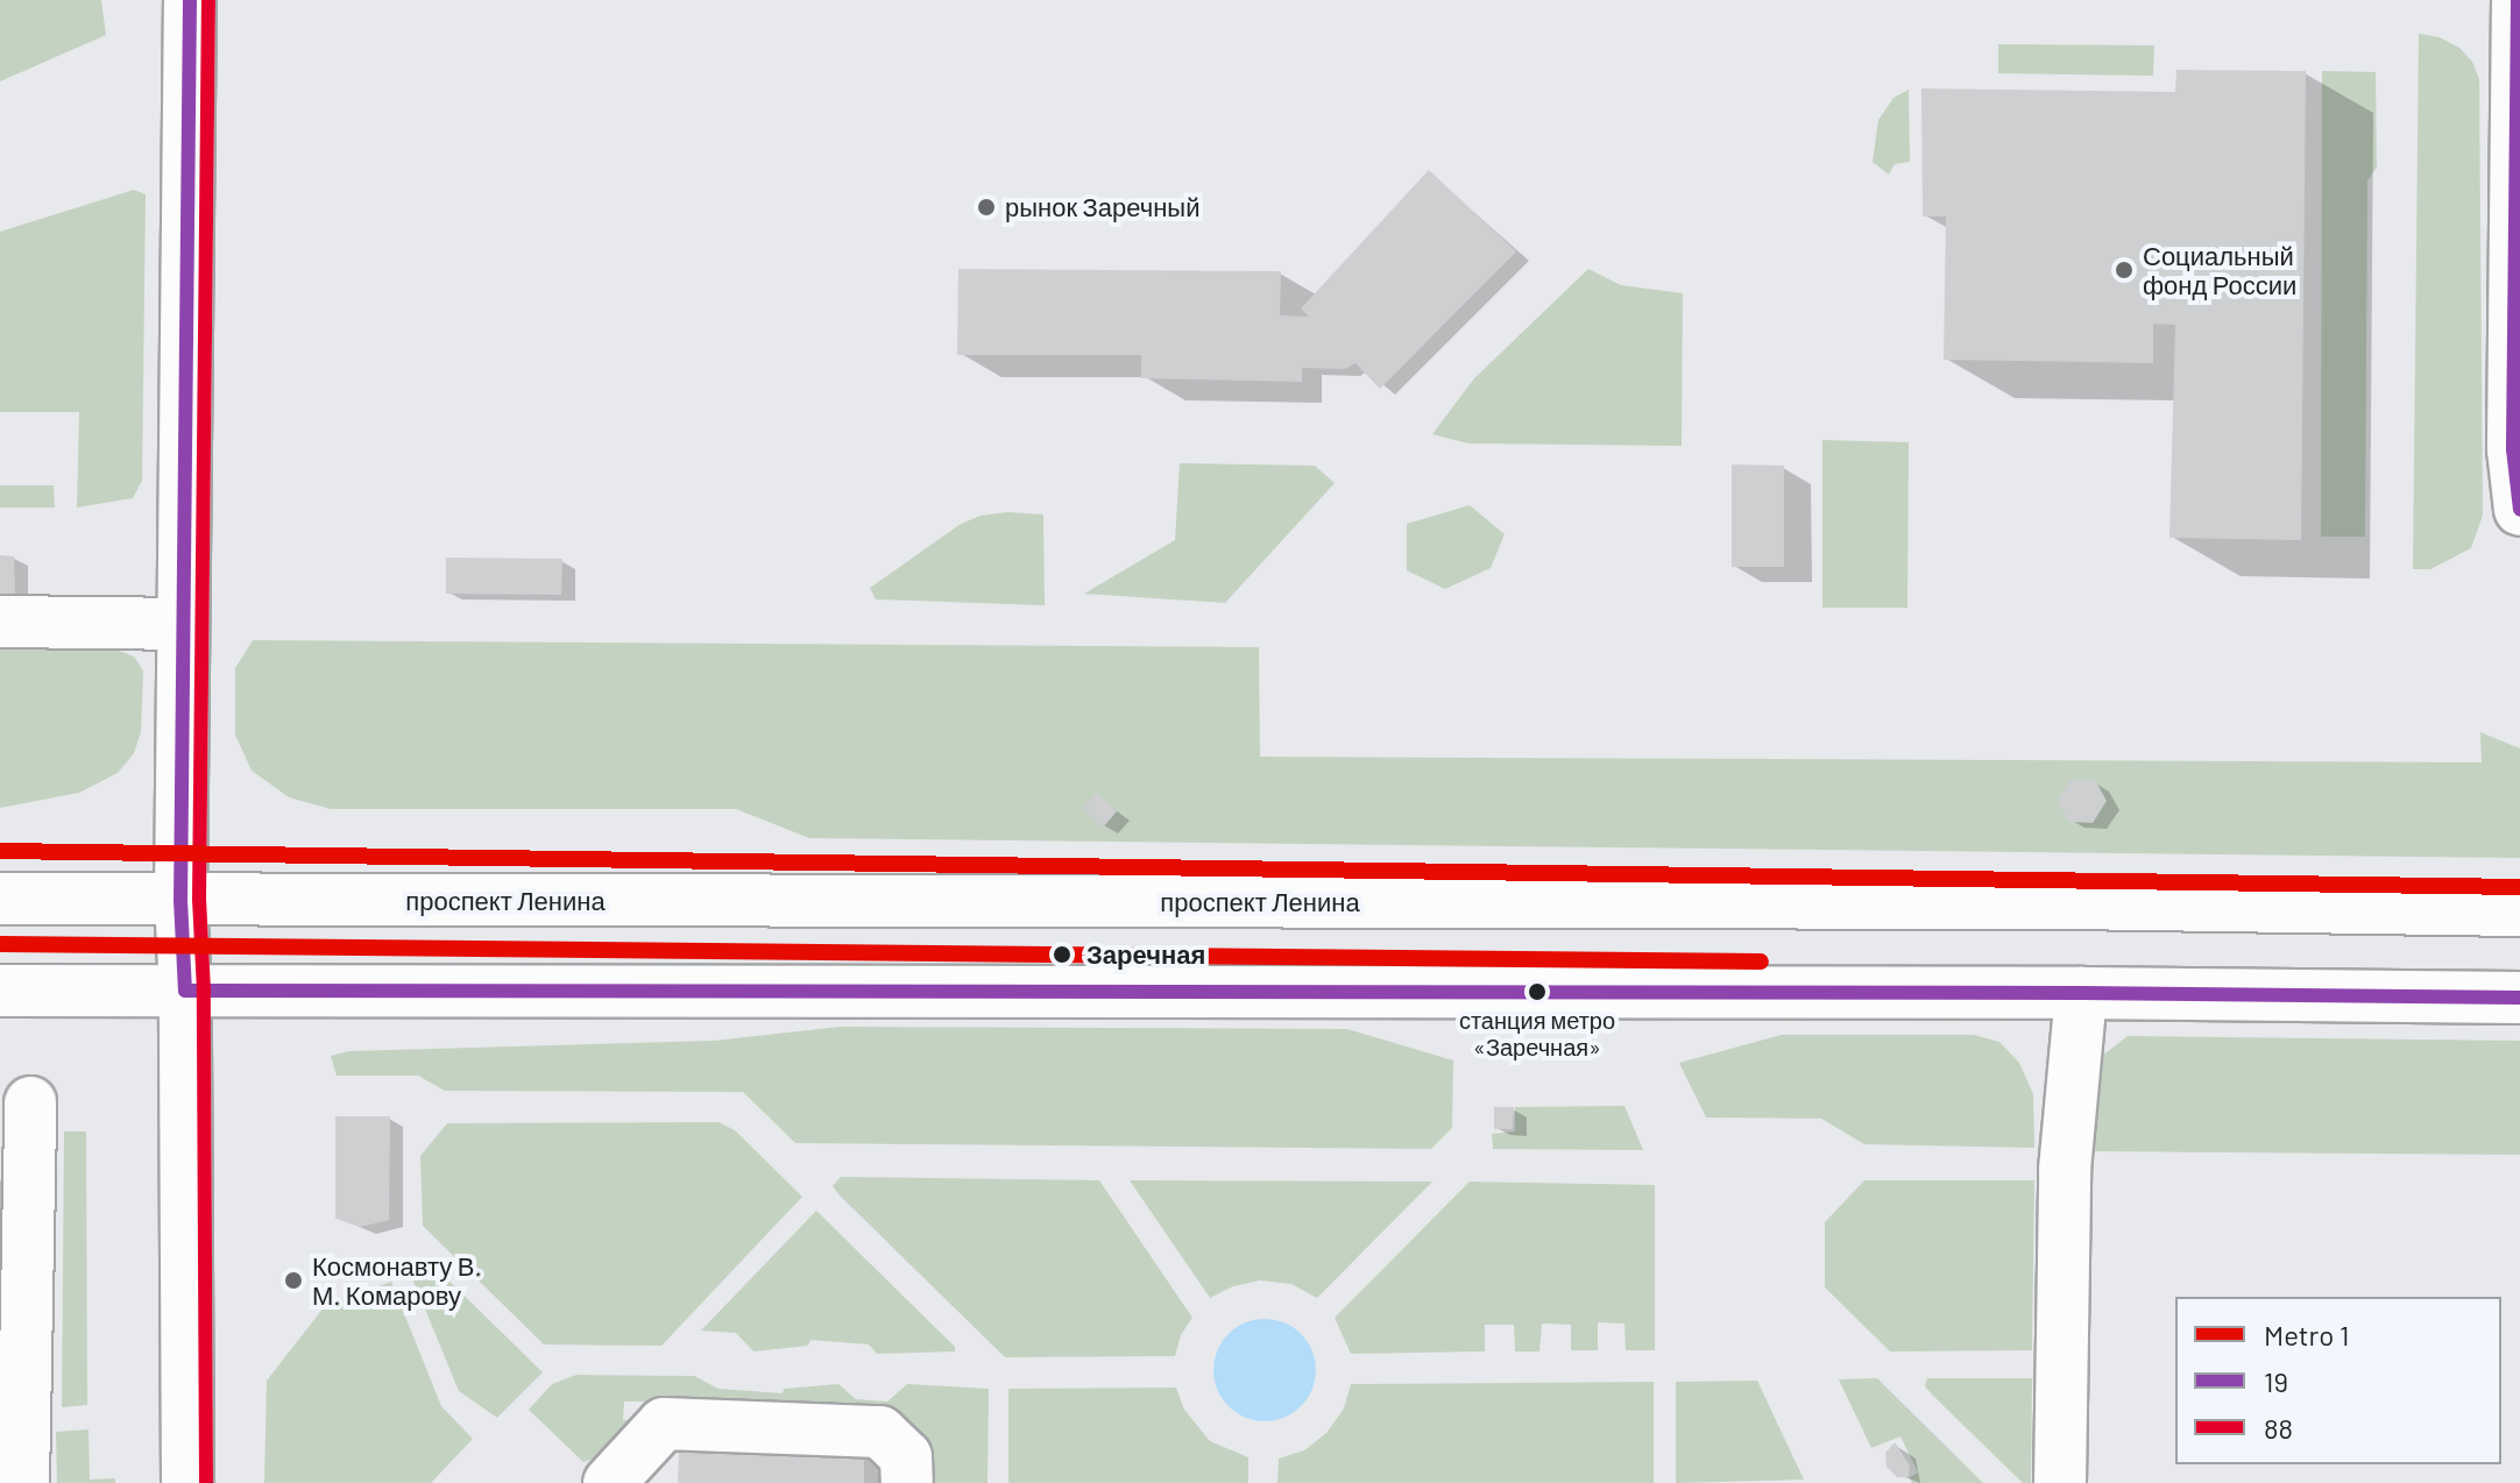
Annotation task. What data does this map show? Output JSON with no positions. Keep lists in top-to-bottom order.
{
  "streets": {
    "main road": ["проспект Ленина"]
  },
  "places": [
    "рынок Заречный",
    "Социальный фонд России",
    "Заречная",
    "станция метро «Заречная»",
    "Космонавту В. М. Комарову"
  ],
  "lines": ["transit line 19", "transit line 88", "metro line 1"],
  "legend": ["Metro 1", "19", "88"]
}
